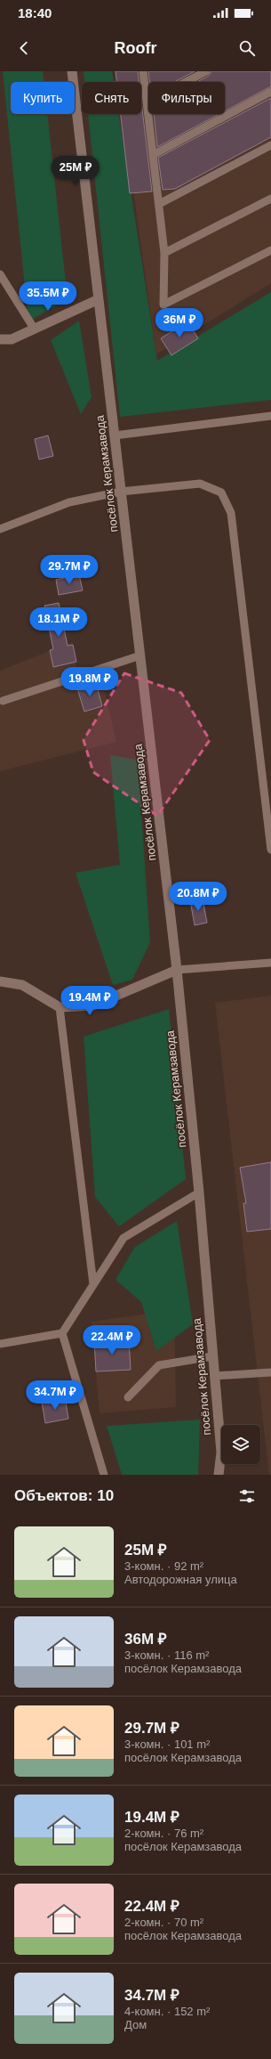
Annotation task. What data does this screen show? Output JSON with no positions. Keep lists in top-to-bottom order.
{
  "streets": {
    "street": ["посёлок Керамзавода"]
  },
  "page": {
    "status": "18:40",
    "header": "Roofr",
    "chip": ["Купить", "Снять", "Фильтры"],
    "price": [
      "25M ₽",
      "35.5M ₽",
      "36M ₽",
      "29.7M ₽",
      "18.1M ₽",
      "19.8M ₽",
      "20.8M ₽",
      "19.4M ₽",
      "22.4M ₽",
      "34.7M ₽"
    ],
    "heading": "Объектов: 10",
    "list": [
      {
        "name": "25M ₽",
        "note": "3-комн. · 92 m² · Автодорожная улица"
      },
      {
        "name": "36M ₽",
        "note": "3-комн. · 116 m² · посёлок Керамзавода"
      },
      {
        "name": "29.7M ₽",
        "note": "3-комн. · 101 m² · посёлок Керамзавода"
      },
      {
        "name": "19.4M ₽",
        "note": "2-комн. · 76 m² · посёлок Керамзавода"
      },
      {
        "name": "22.4M ₽",
        "note": "2-комн. · 70 m² · посёлок Керамзавода"
      },
      {
        "name": "34.7M ₽",
        "note": "4-комн. · 152 m² · Дом"
      }
    ]
  }
}
